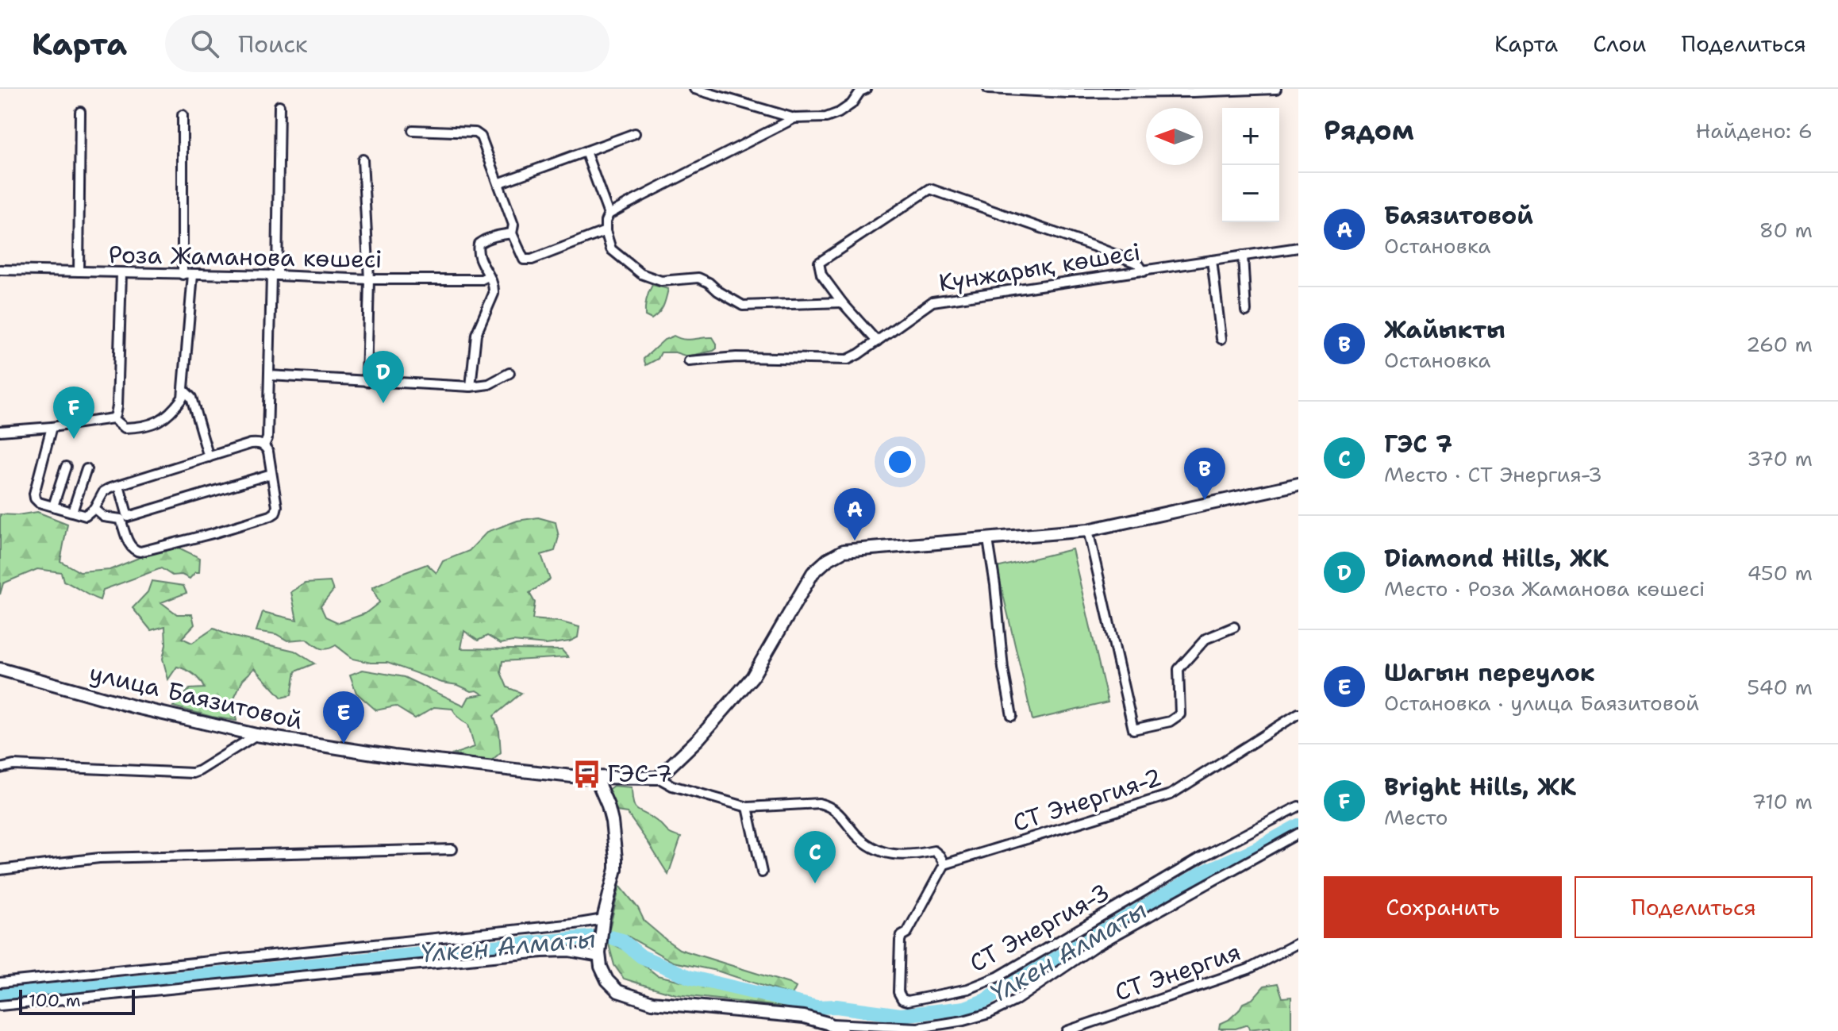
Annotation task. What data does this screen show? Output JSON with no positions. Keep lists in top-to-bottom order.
{
  "streets": {
    "street": [
      "Роза Жаманова көшесі",
      "Күнжарық көшесі",
      "улица Баязитовой",
      "СТ Энергия-2",
      "СТ Энергия-3",
      "СТ Энергия"
    ]
  },
  "crossings": [
    ["СТ Энергия-2", "СТ Энергия-3"]
  ],
  "water": ["Үлкен Алматы"],
  "places": {
    "bus stop": ["ГЭС-7"]
  },
  "scale_bar": "100 m",
  "north": "left",
  "page": {
    "header": "Карта",
    "search": "Поиск",
    "nav": ["Карта", "Слои", "Поделиться"],
    "heading": ["Рядом", "Найдено: 6"],
    "map_buttons": ["+", "−"],
    "list": [
      {
        "mark": "A",
        "name": "Баязитовой",
        "note": "Остановка",
        "value": "80 m"
      },
      {
        "mark": "B",
        "name": "Жайыкты",
        "note": "Остановка",
        "value": "260 m"
      },
      {
        "mark": "C",
        "name": "ГЭС 7",
        "note": "Место · СТ Энергия-3",
        "value": "370 m"
      },
      {
        "mark": "D",
        "name": "Diamond Hills, ЖК",
        "note": "Место · Роза Жаманова көшесі",
        "value": "450 m"
      },
      {
        "mark": "E",
        "name": "Шагын переулок",
        "note": "Остановка · улица Баязитовой",
        "value": "540 m"
      },
      {
        "mark": "F",
        "name": "Bright Hills, ЖК",
        "note": "Место",
        "value": "710 m"
      }
    ],
    "pins": [
      "D",
      "F",
      "B",
      "A",
      "E",
      "C"
    ],
    "buttons": ["Сохранить", "Поделиться"],
    "scale": "100 m"
  }
}
